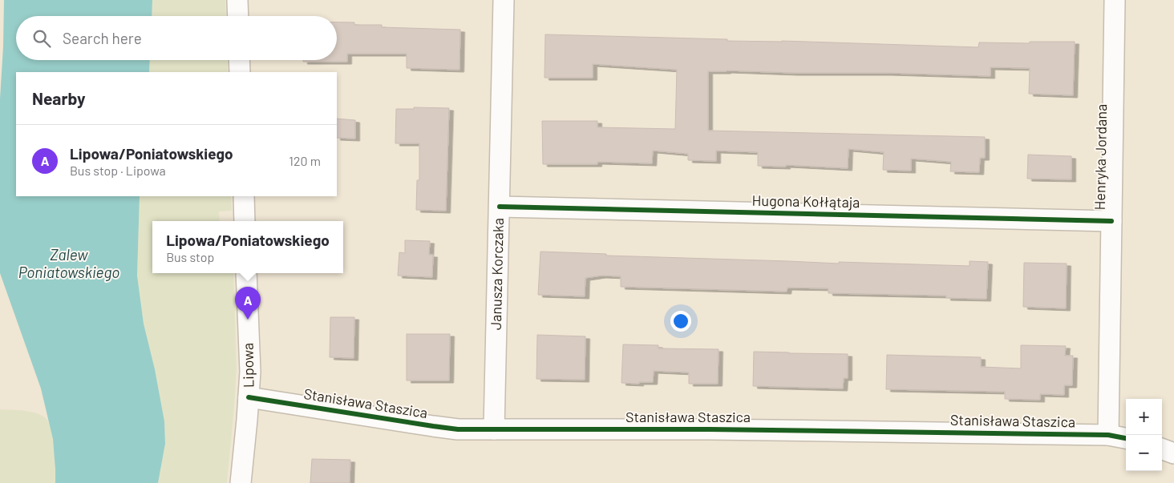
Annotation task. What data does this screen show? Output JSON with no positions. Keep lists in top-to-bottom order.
{
  "streets": {
    "street": [
      "Henryka Jordana",
      "Hugona Kołłątaja",
      "Janusza Korczaka",
      "Lipowa",
      "Stanisława Staszica"
    ]
  },
  "crossings": [
    ["Henryka Jordana", "Hugona Kołłątaja"],
    ["Henryka Jordana", "Stanisława Staszica"],
    ["Hugona Kołłątaja", "Janusza Korczaka"],
    ["Janusza Korczaka", "Stanisława Staszica"],
    ["Lipowa", "Stanisława Staszica"]
  ],
  "water": ["Zalew Poniatowskiego"],
  "page": {
    "search": "Search here",
    "heading": "Nearby",
    "list": [
      {
        "mark": "A",
        "name": "Lipowa/Poniatowskiego",
        "note": "Bus stop · Lipowa",
        "value": "120 m"
      }
    ],
    "popup": ["Lipowa/Poniatowskiego", "Bus stop"],
    "pins": "A",
    "map_buttons": ["+", "−"]
  }
}
